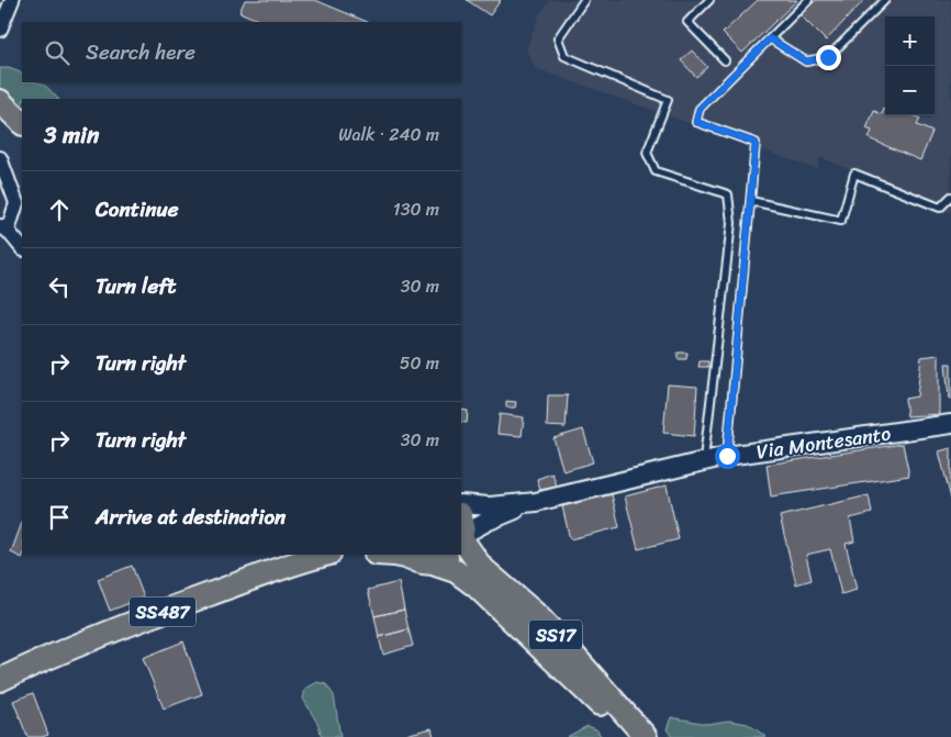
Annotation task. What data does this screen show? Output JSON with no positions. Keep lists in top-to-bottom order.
{
  "streets": {
    "main road": ["SS487", "SS17"],
    "street": ["Via Montesanto"]
  },
  "page": {
    "map_buttons": ["+", "−"],
    "search": "Search here",
    "heading": ["3 min", "Walk · 240 m"],
    "list": [
      ["Continue", "130 m"],
      ["Turn left", "30 m"],
      ["Turn right", "50 m"],
      ["Turn right", "30 m"],
      "Arrive at destination"
    ]
  }
}
